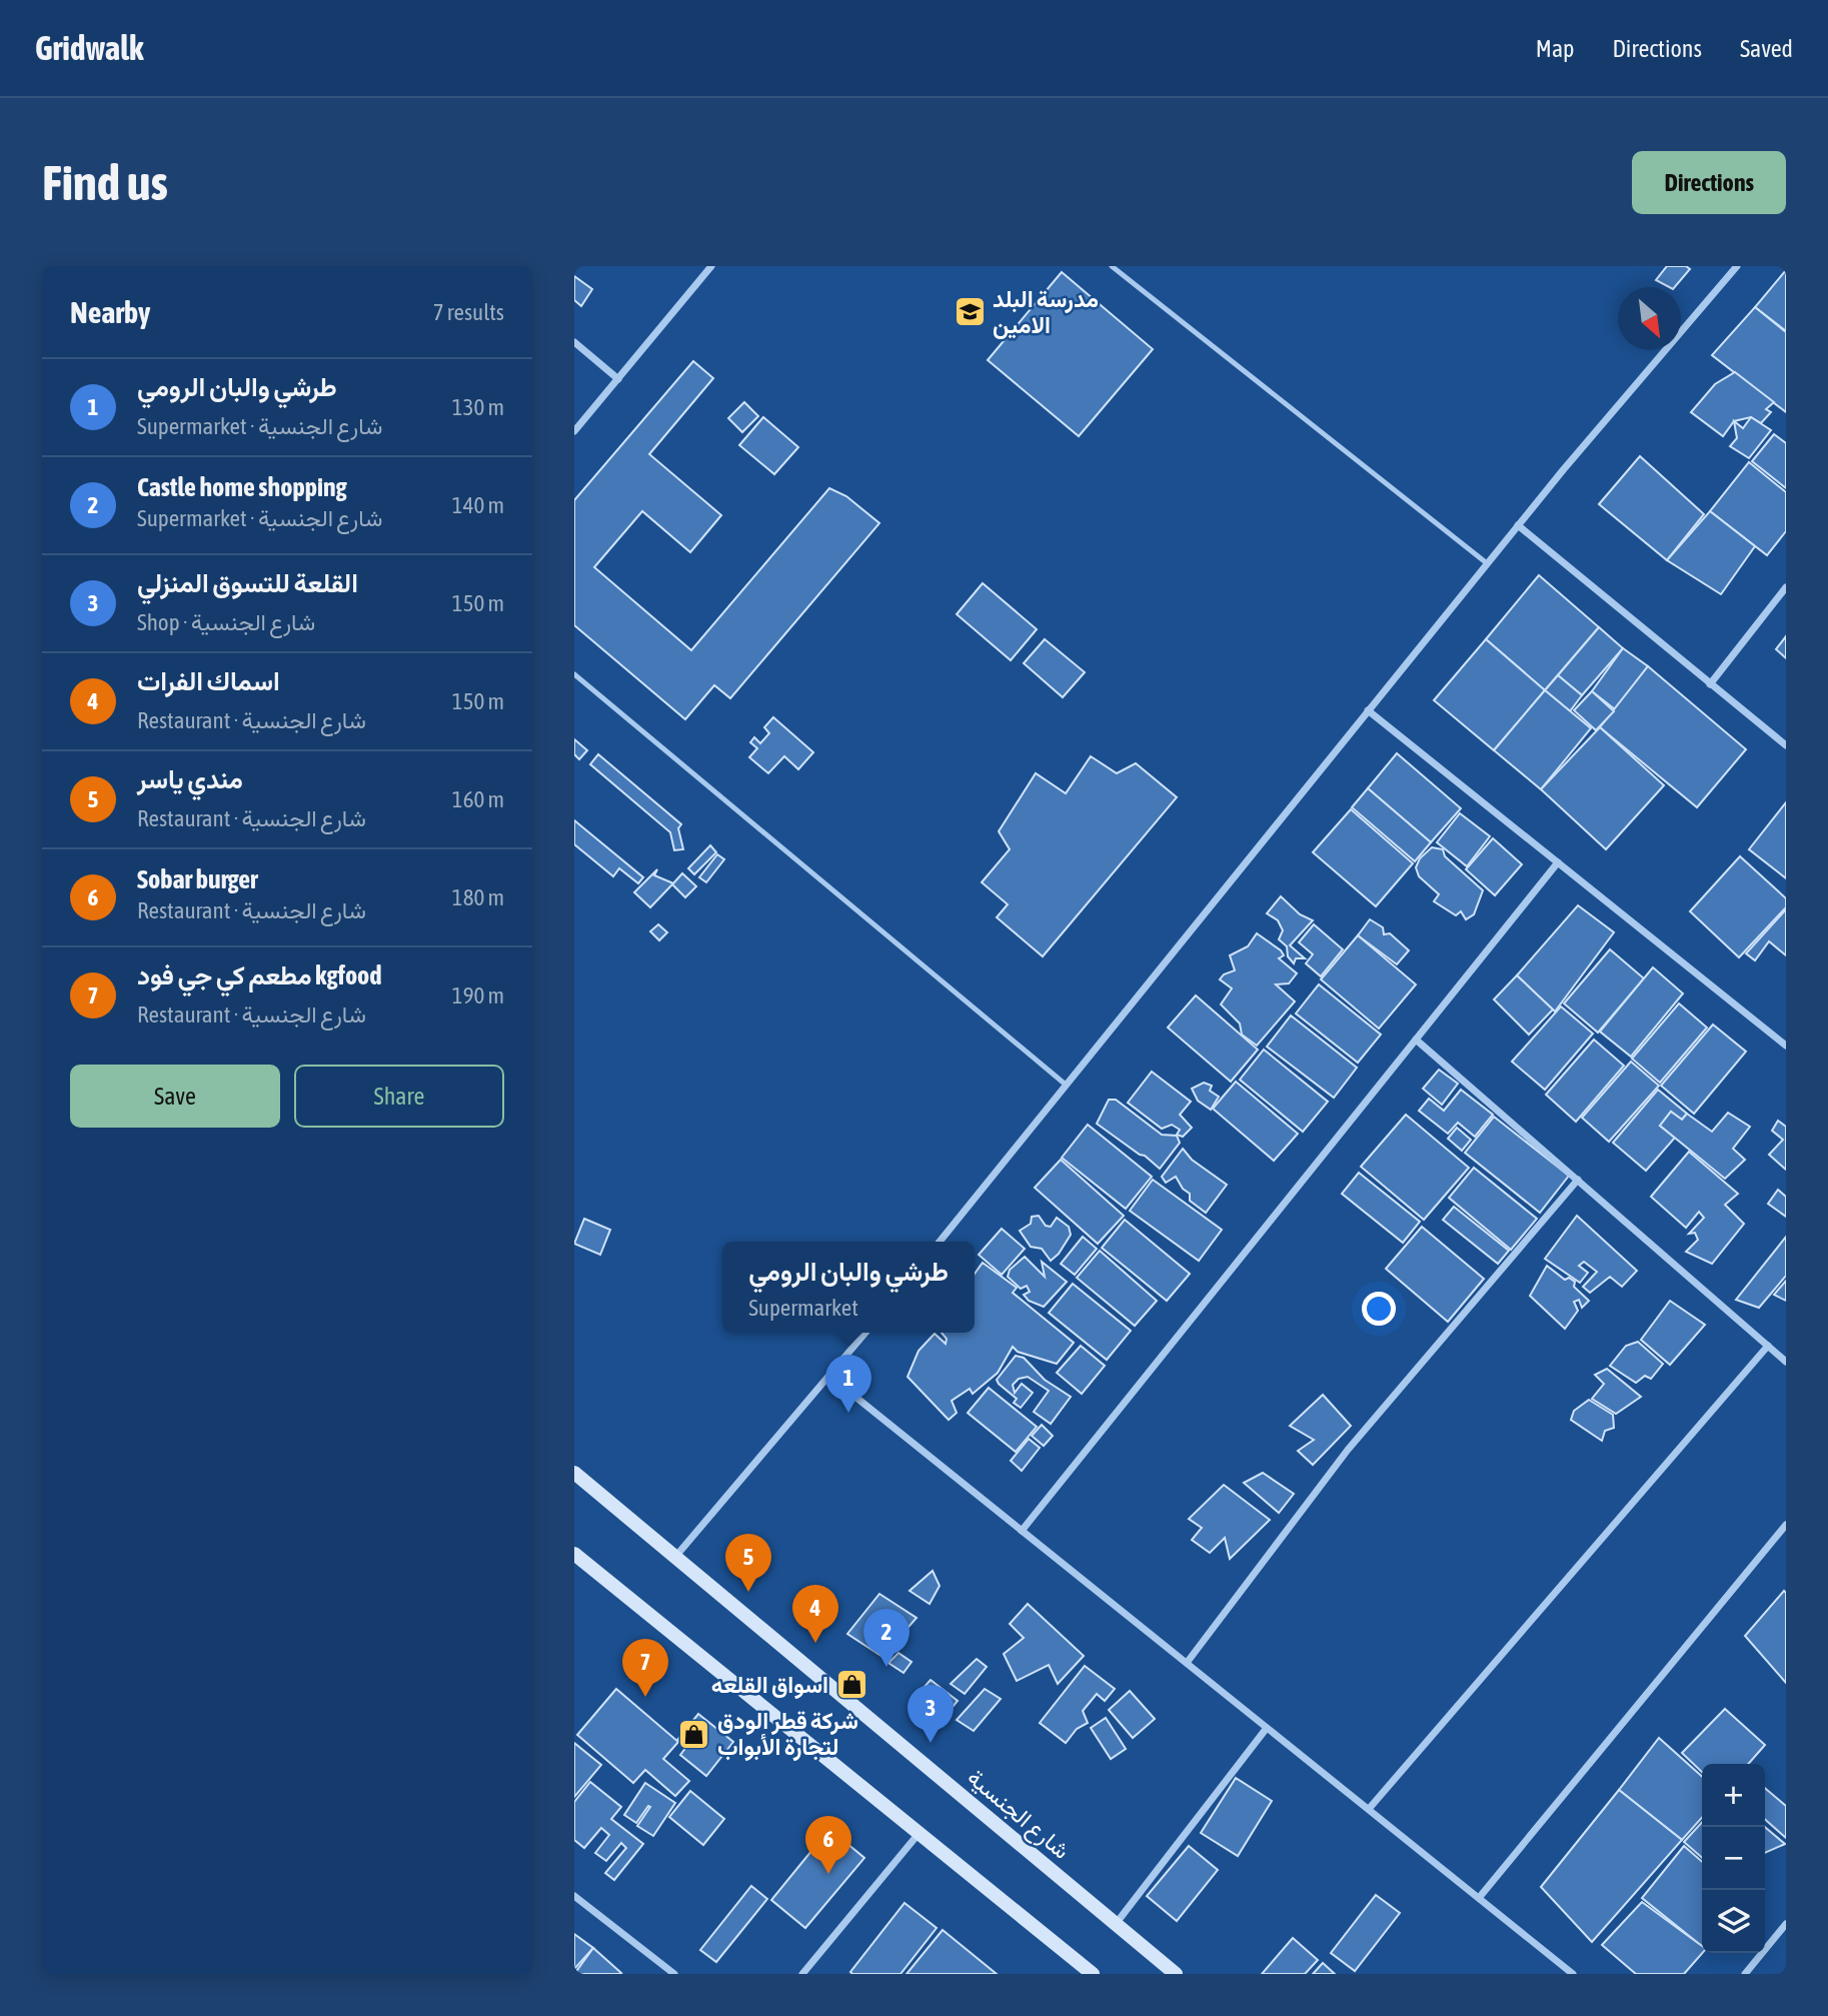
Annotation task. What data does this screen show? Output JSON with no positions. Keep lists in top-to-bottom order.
{
  "streets": {
    "main road": ["شارع الجنسية"]
  },
  "places": {
    "school or university": ["مدرسة البلد الامين"],
    "shop": ["اسواق القلعه", "شركة قطر الودق لتجارة الأبواب"]
  },
  "north": "bottom right",
  "page": {
    "header": "Gridwalk",
    "nav": ["Map", "Directions", "Saved"],
    "buttons": [
      "Directions",
      ["Save", "Share"]
    ],
    "title": "Find us",
    "heading": ["Nearby", "7 results"],
    "list": [
      {
        "mark": "1",
        "name": "طرشي والبان الرومي",
        "note": "Supermarket · شارع الجنسية",
        "value": "130 m"
      },
      {
        "mark": "2",
        "name": "Castle home shopping",
        "note": "Supermarket · شارع الجنسية",
        "value": "140 m"
      },
      {
        "mark": "3",
        "name": "القلعة للتسوق المنزلي",
        "note": "Shop · شارع الجنسية",
        "value": "150 m"
      },
      {
        "mark": "4",
        "name": "اسماك الفرات",
        "note": "Restaurant · شارع الجنسية",
        "value": "150 m"
      },
      {
        "mark": "5",
        "name": "مندي ياسر",
        "note": "Restaurant · شارع الجنسية",
        "value": "160 m"
      },
      {
        "mark": "6",
        "name": "Sobar burger",
        "note": "Restaurant · شارع الجنسية",
        "value": "180 m"
      },
      {
        "mark": "7",
        "name": "مطعم کي جي فود kgfood",
        "note": "Restaurant · شارع الجنسية",
        "value": "190 m"
      }
    ],
    "popup": ["طرشي والبان الرومي", "Supermarket"],
    "pins": [
      "1",
      "5",
      "4",
      "2",
      "7",
      "3",
      "6"
    ],
    "map_buttons": ["+", "−"]
  }
}
